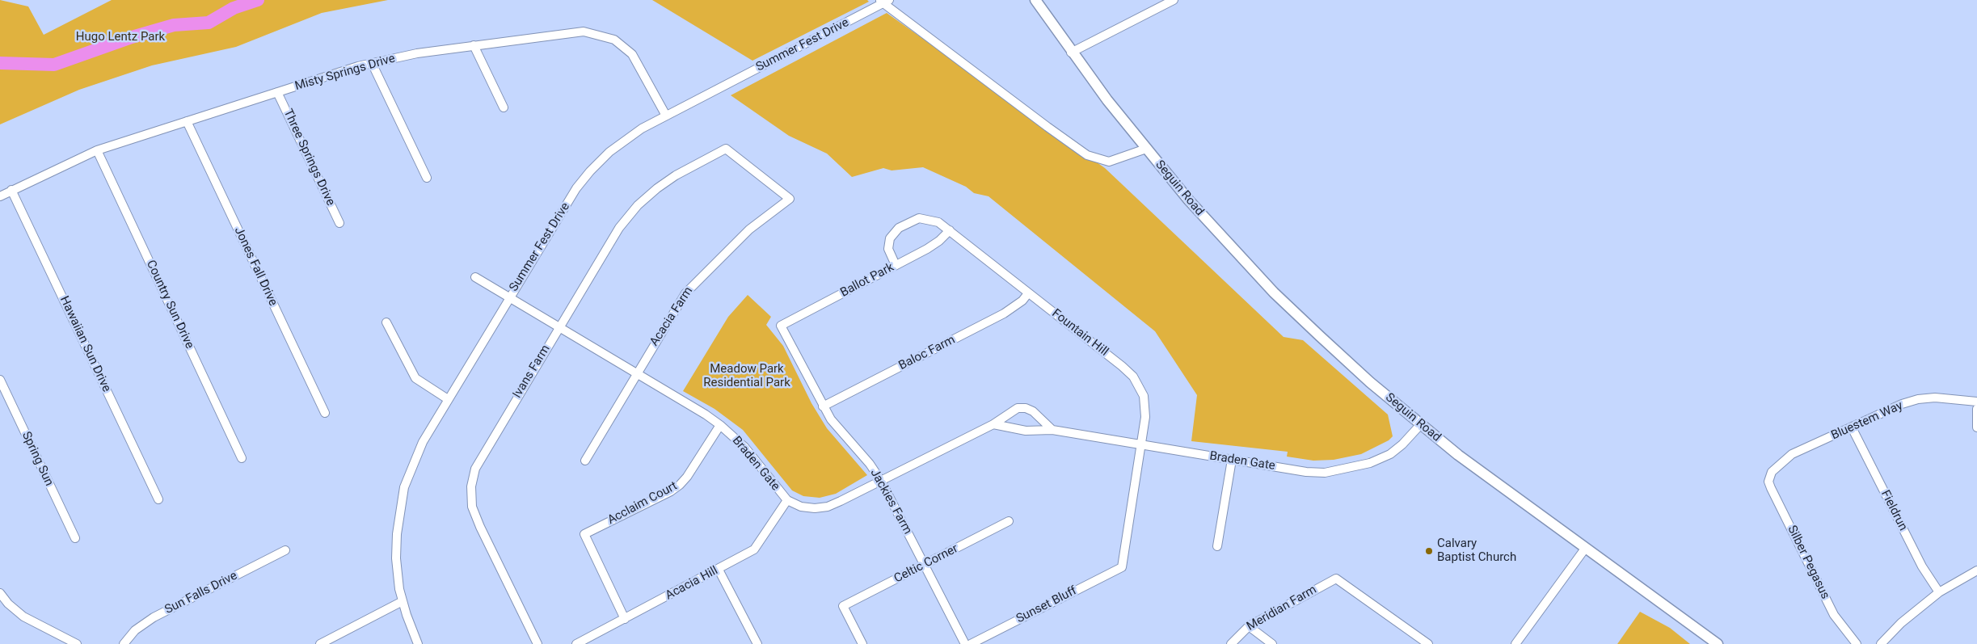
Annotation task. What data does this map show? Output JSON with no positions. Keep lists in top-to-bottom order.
{
  "streets": {
    "main road": ["Seguin Road"],
    "street": [
      "Summer Fest Drive",
      "Misty Springs Drive",
      "Three Springs Drive",
      "Jones Fall Drive",
      "Ballot Park",
      "Country Sun Drive",
      "Acacia Farm",
      "Fountain Hill",
      "Hawaiian Sun Drive",
      "Baloc Farm",
      "Ivans Farm",
      "Bluestem Way",
      "Spring Sun",
      "Braden Gate",
      "Jackies Farm",
      "Acclaim Court",
      "Fieldrun",
      "Silber Pegasus",
      "Celtic Corner",
      "Acacia Hill",
      "Sun Falls Drive",
      "Sunset Bluff",
      "Meridian Farm"
    ]
  },
  "crossings": [
    ["Summer Fest Drive", "Misty Springs Drive"],
    ["Summer Fest Drive", "Seguin Road"],
    ["Summer Fest Drive", "Braden Gate"],
    ["Misty Springs Drive", "Three Springs Drive"],
    ["Misty Springs Drive", "Jones Fall Drive"],
    ["Misty Springs Drive", "Country Sun Drive"],
    ["Misty Springs Drive", "Hawaiian Sun Drive"],
    ["Seguin Road", "Braden Gate"],
    ["Ballot Park", "Fountain Hill"],
    ["Ballot Park", "Jackies Farm"],
    ["Acacia Farm", "Ivans Farm"],
    ["Acacia Farm", "Braden Gate"],
    ["Fountain Hill", "Baloc Farm"],
    ["Fountain Hill", "Braden Gate"],
    ["Fountain Hill", "Sunset Bluff"],
    ["Baloc Farm", "Jackies Farm"],
    ["Ivans Farm", "Braden Gate"],
    ["Bluestem Way", "Fieldrun"],
    ["Bluestem Way", "Silber Pegasus"],
    ["Braden Gate", "Jackies Farm"],
    ["Braden Gate", "Acclaim Court"],
    ["Braden Gate", "Acacia Hill"],
    ["Jackies Farm", "Celtic Corner"],
    ["Acclaim Court", "Acacia Hill"]
  ],
  "parks": ["Hugo Lentz Park", "Meadow Park Residential Park"],
  "places": ["Calvary Baptist Church"]
}
